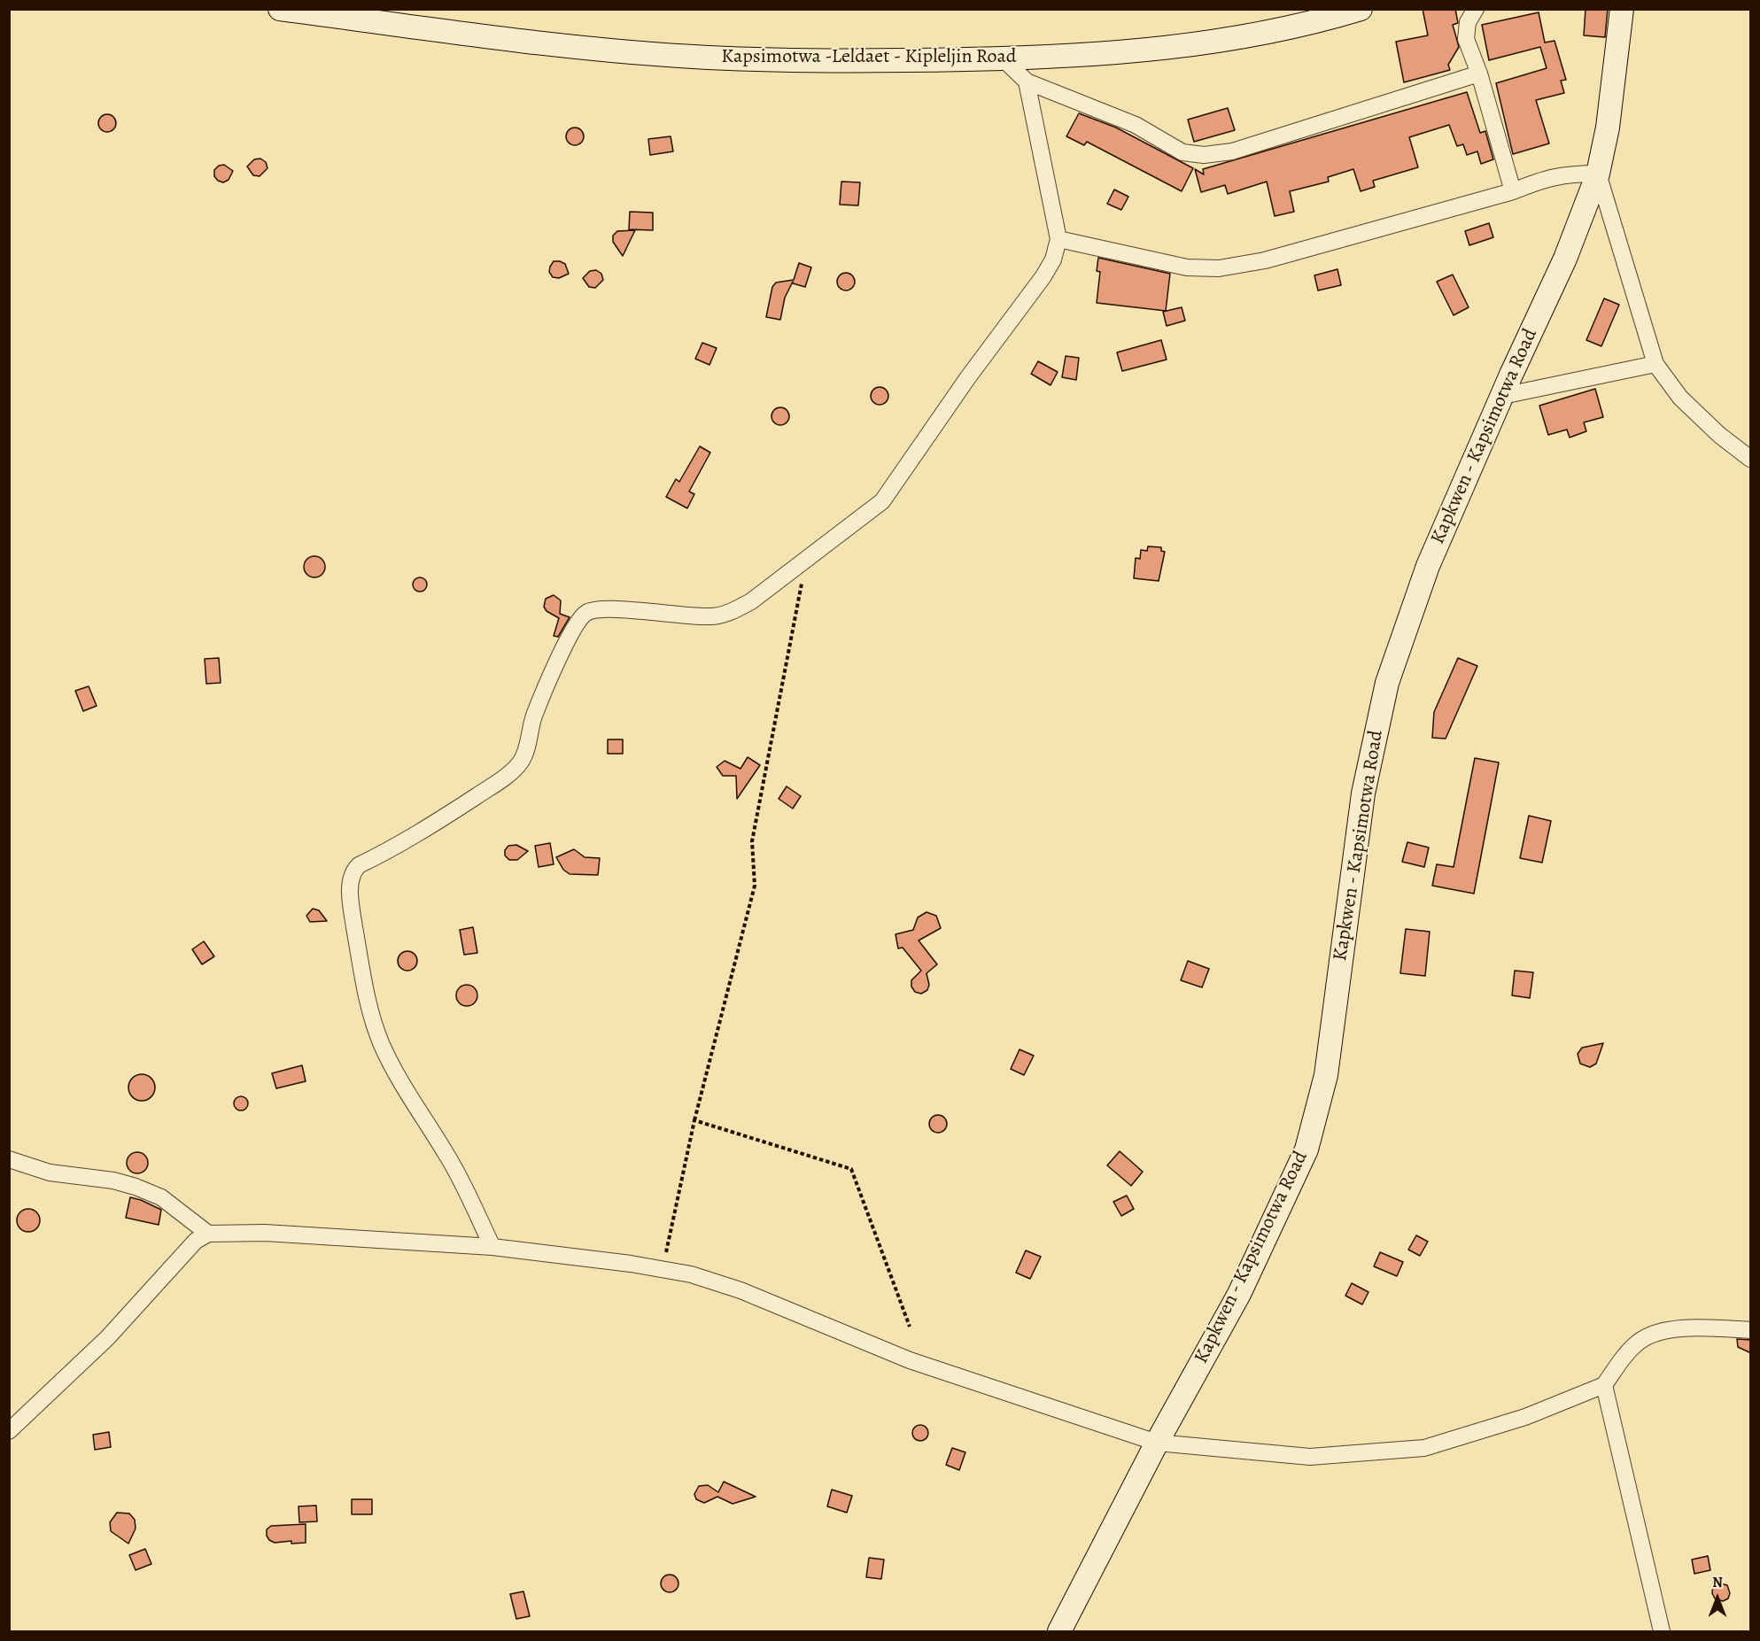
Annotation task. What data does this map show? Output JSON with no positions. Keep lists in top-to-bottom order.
{
  "streets": {
    "street": ["Kapsimotwa -Leldaet - Kipleljin Road", "Kapkwen - Kapsimotwa Road"]
  },
  "north": "top"
}
